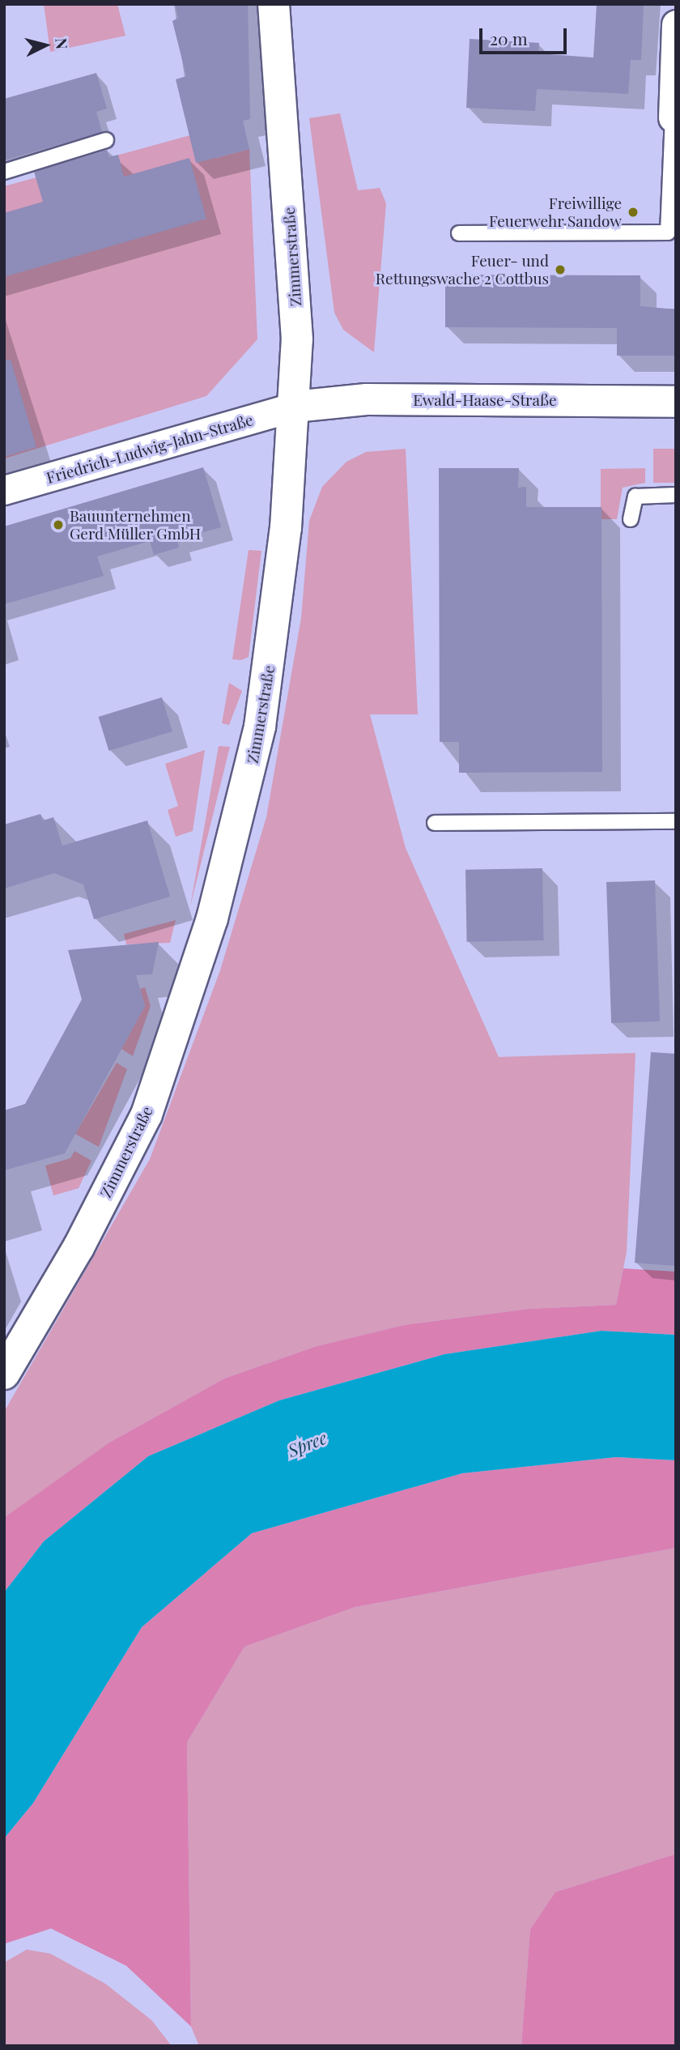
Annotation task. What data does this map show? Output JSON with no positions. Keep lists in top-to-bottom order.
{
  "streets": {
    "street": ["Zimmerstraße", "Ewald-Haase-Straße", "Friedrich-Ludwig-Jahn-Straße"]
  },
  "crossings": [
    ["Zimmerstraße", "Ewald-Haase-Straße"],
    ["Zimmerstraße", "Friedrich-Ludwig-Jahn-Straße"],
    ["Ewald-Haase-Straße", "Friedrich-Ludwig-Jahn-Straße"]
  ],
  "water": ["Spree"],
  "places": ["Freiwillige Feuerwehr Sandow", "Feuer- und Rettungswache 2 Cottbus", "Bauunternehmen Gerd Müller GmbH"],
  "scale_bar": "20 m",
  "north": "right"
}
